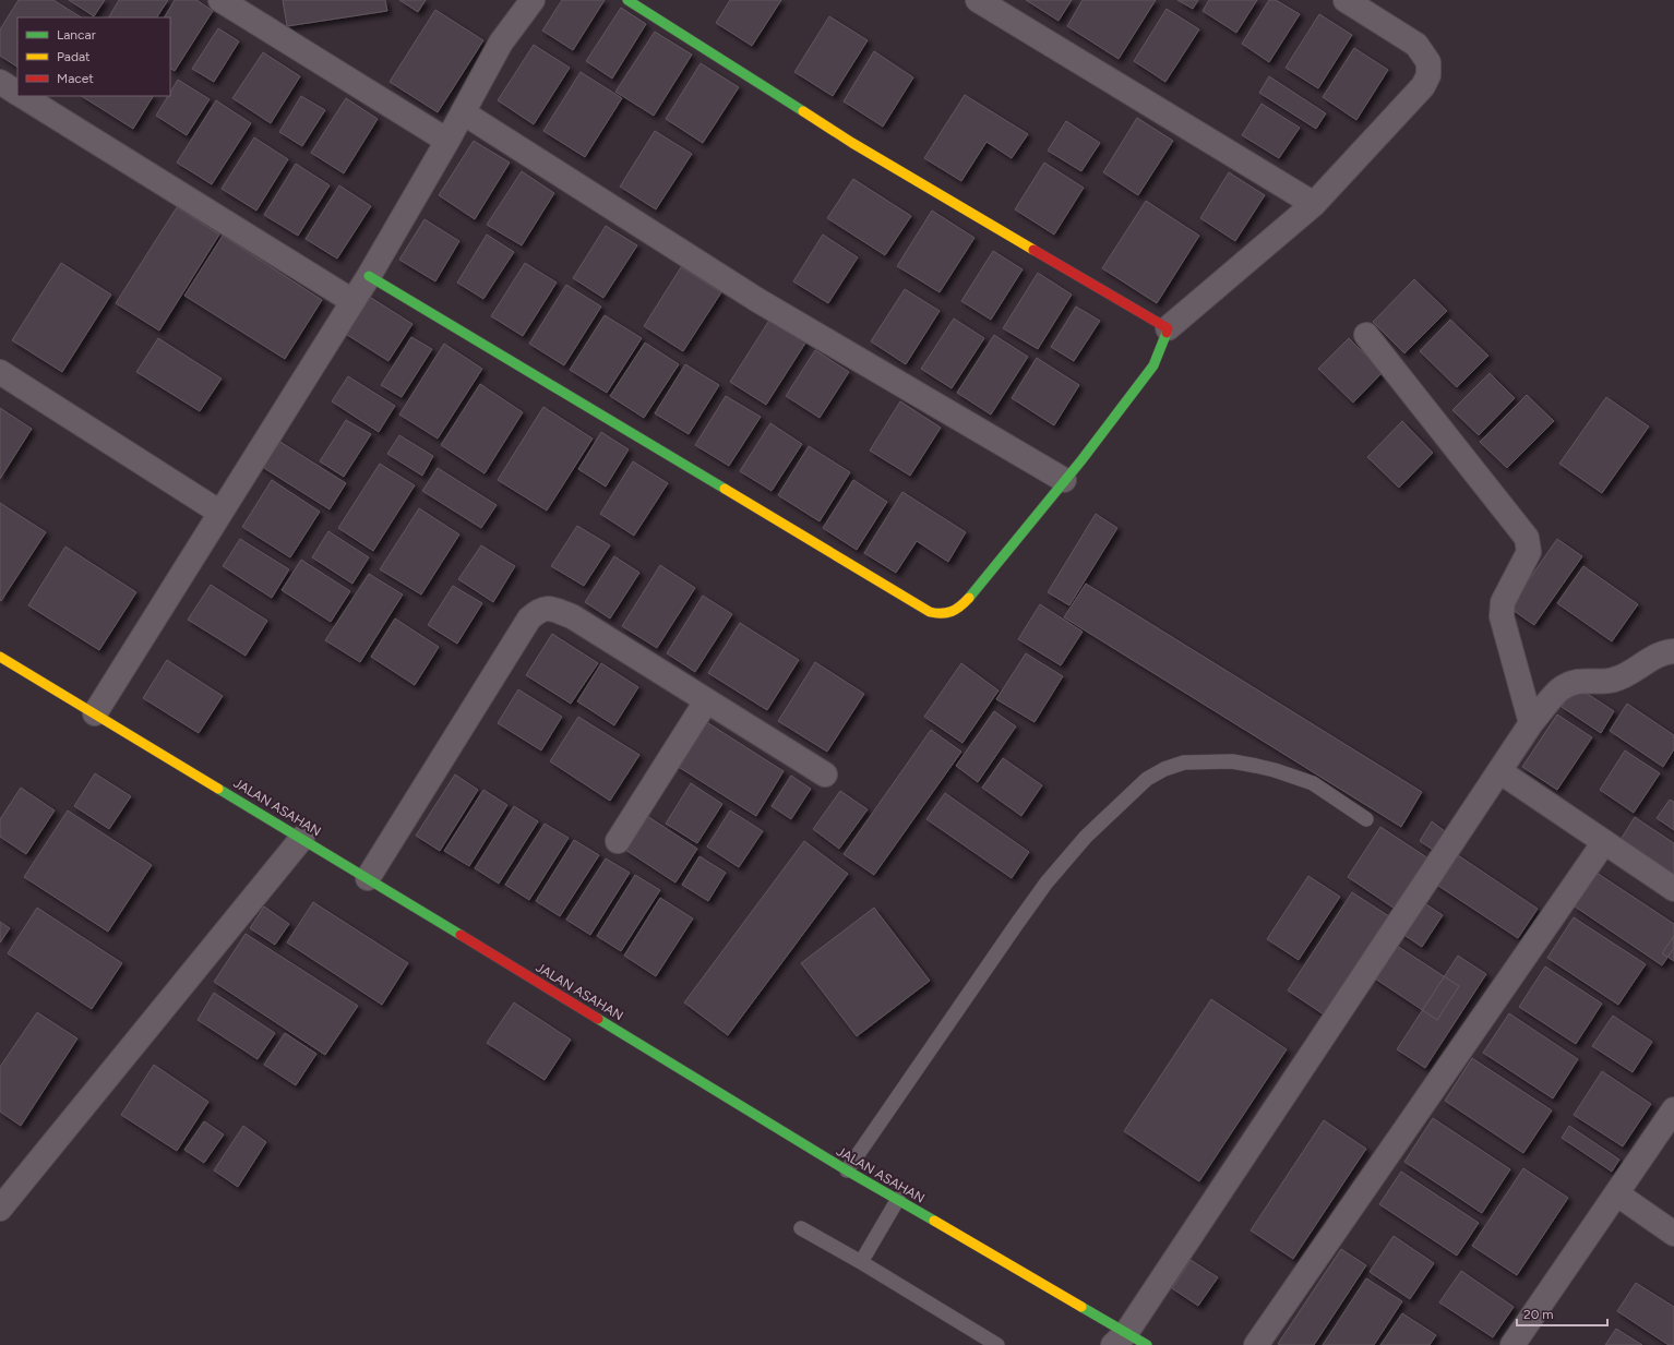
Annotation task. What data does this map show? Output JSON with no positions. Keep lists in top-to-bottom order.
{
  "streets": {
    "street": ["JALAN ASAHAN"]
  },
  "legend": ["Lancar", "Padat", "Macet"],
  "scale_bar": "20 m"
}
